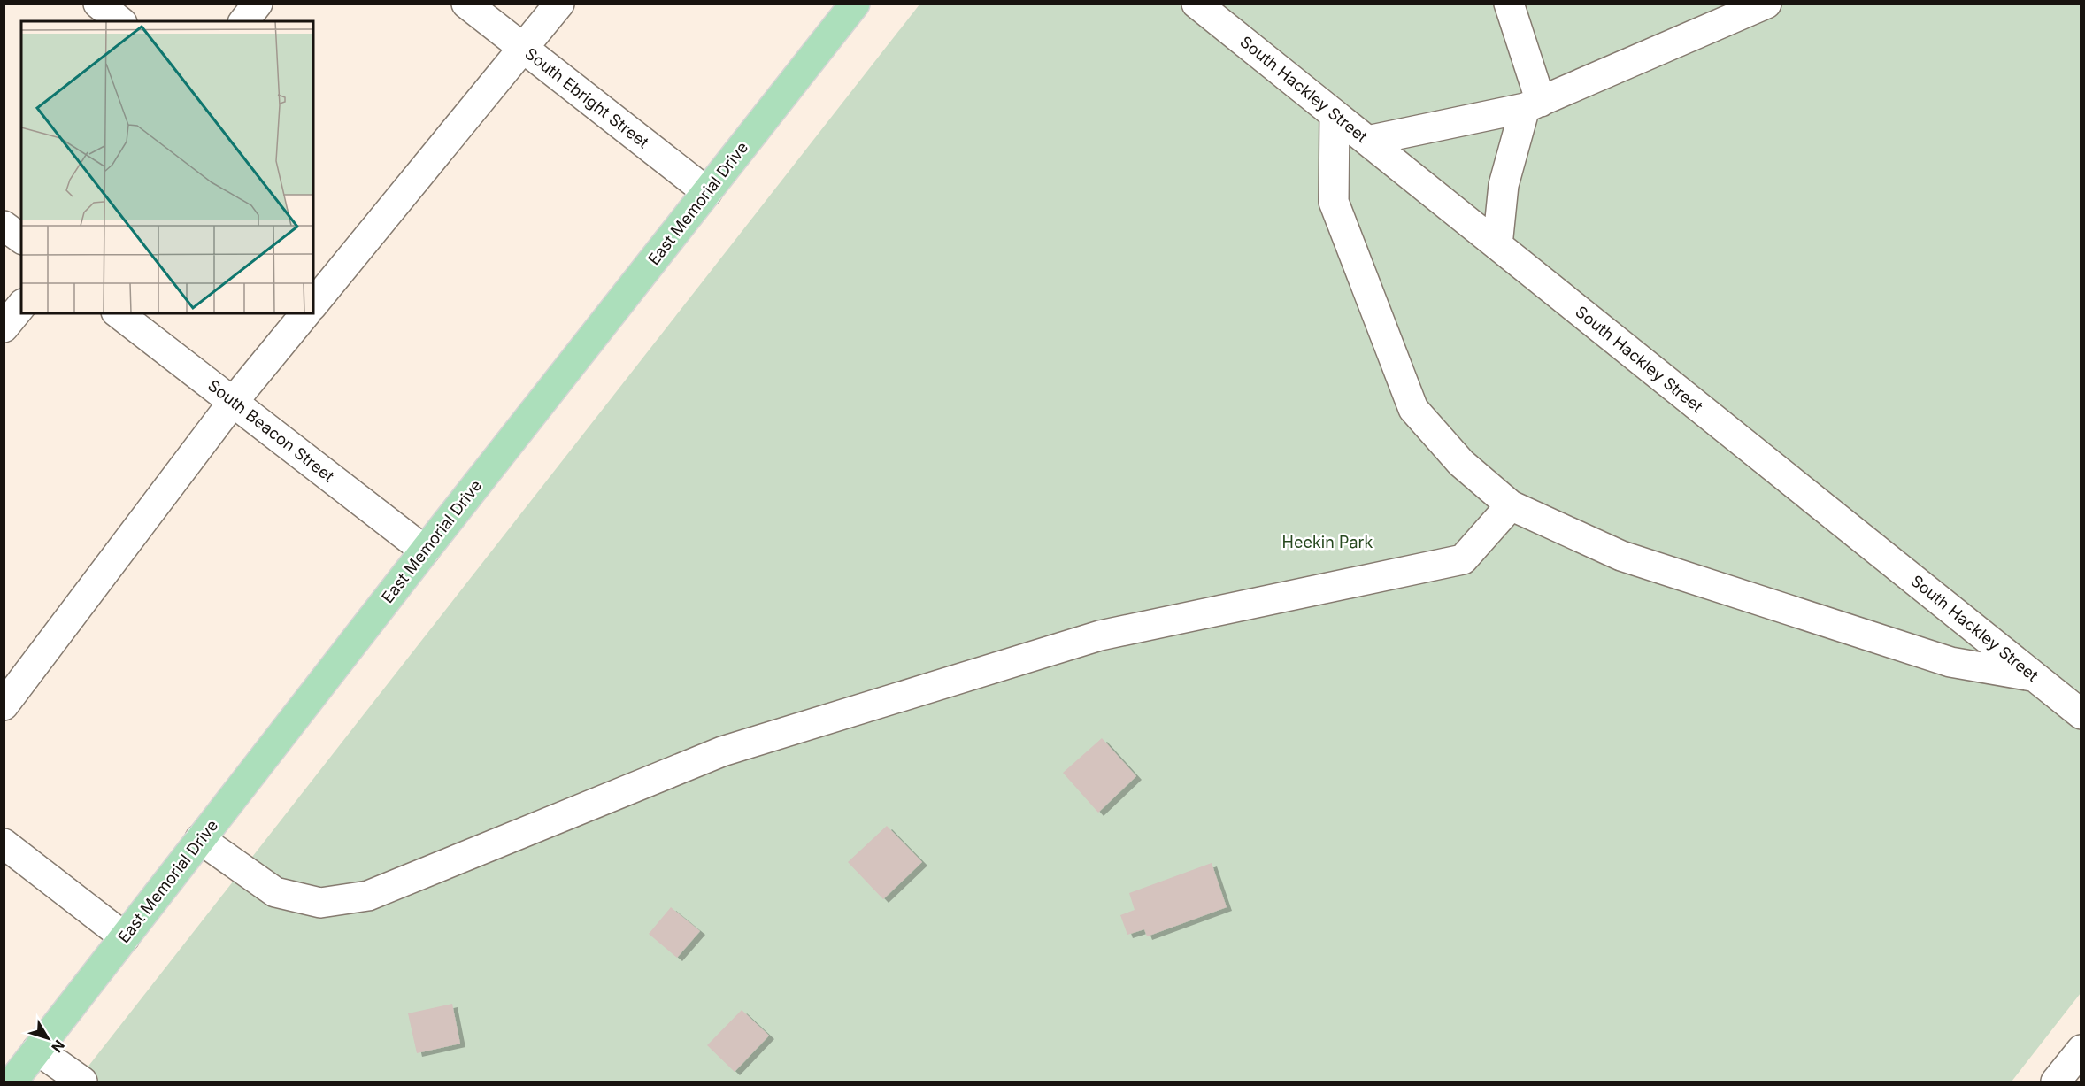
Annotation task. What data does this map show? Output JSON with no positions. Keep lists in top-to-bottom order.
{
  "streets": {
    "main road": ["East Memorial Drive"],
    "street": ["South Hackley Street", "South Ebright Street", "South Beacon Street"]
  },
  "crossings": [
    ["South Ebright Street", "East Memorial Drive"],
    ["East Memorial Drive", "South Beacon Street"]
  ],
  "parks": ["Heekin Park"],
  "north": "bottom right"
}
